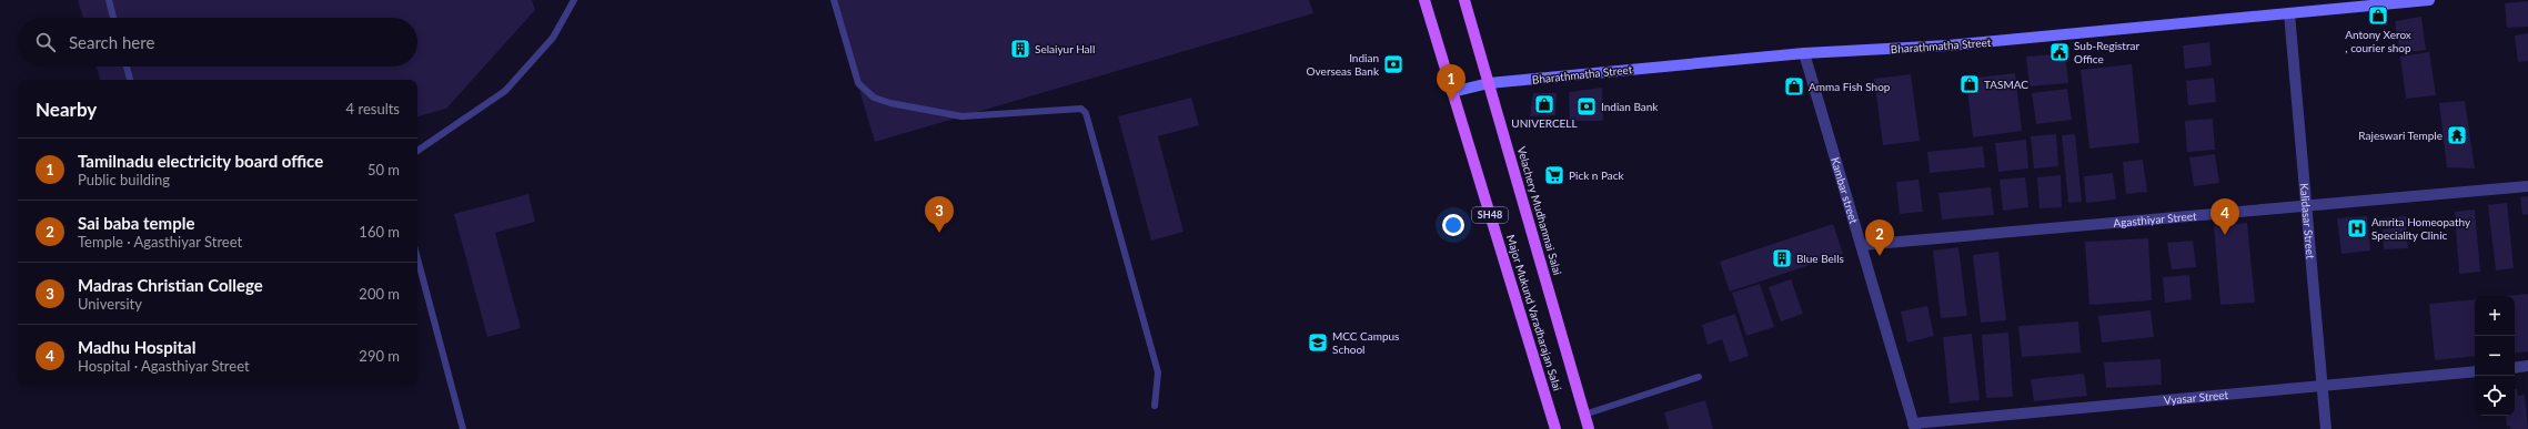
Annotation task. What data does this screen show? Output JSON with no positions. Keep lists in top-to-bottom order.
{
  "streets": {
    "main road": ["Velachery Mudhanmai Salai", "SH48", "Major Mukund Varadharajan Salai"],
    "street": [
      "Bharathmatha Street",
      "Kambar street",
      "Agasthiyar Street",
      "Kalidasar Street",
      "Vyasar Street"
    ]
  },
  "crossings": [
    ["Bharathmatha Street", "Kambar street"],
    ["Bharathmatha Street", "Velachery Mudhanmai Salai"],
    ["Bharathmatha Street", "Kalidasar Street"],
    ["Bharathmatha Street", "Major Mukund Varadharajan Salai"],
    ["Kambar street", "Agasthiyar Street"],
    ["Kambar street", "Vyasar Street"],
    ["Agasthiyar Street", "Kalidasar Street"],
    ["Kalidasar Street", "Vyasar Street"]
  ],
  "places": {
    "shop": [
      "Antony Xerox , courier shop",
      "TASMAC",
      "Amma Fish Shop",
      "UNIVERCELL"
    ],
    "building": ["Selaiyur Hall", "Blue Bells"],
    "public building": ["Sub-Registrar Office"],
    "bank": ["Indian Overseas Bank", "Indian Bank"],
    "temple": ["Rajeswari Temple"],
    "supermarket": ["Pick n Pack"],
    "hospital": ["Amrita Homeopathy Speciality Clinic"],
    "school or university": ["MCC Campus School"]
  },
  "page": {
    "search": "Search here",
    "pins": [
      "1",
      "3",
      "4",
      "2"
    ],
    "heading": ["Nearby", "4 results"],
    "list": [
      {
        "mark": "1",
        "name": "Tamilnadu electricity board office",
        "note": "Public building",
        "value": "50 m"
      },
      {
        "mark": "2",
        "name": "Sai baba temple",
        "note": "Temple · Agasthiyar Street",
        "value": "160 m"
      },
      {
        "mark": "3",
        "name": "Madras Christian College",
        "note": "University",
        "value": "200 m"
      },
      {
        "mark": "4",
        "name": "Madhu Hospital",
        "note": "Hospital · Agasthiyar Street",
        "value": "290 m"
      }
    ],
    "map_buttons": ["+", "−"]
  }
}
